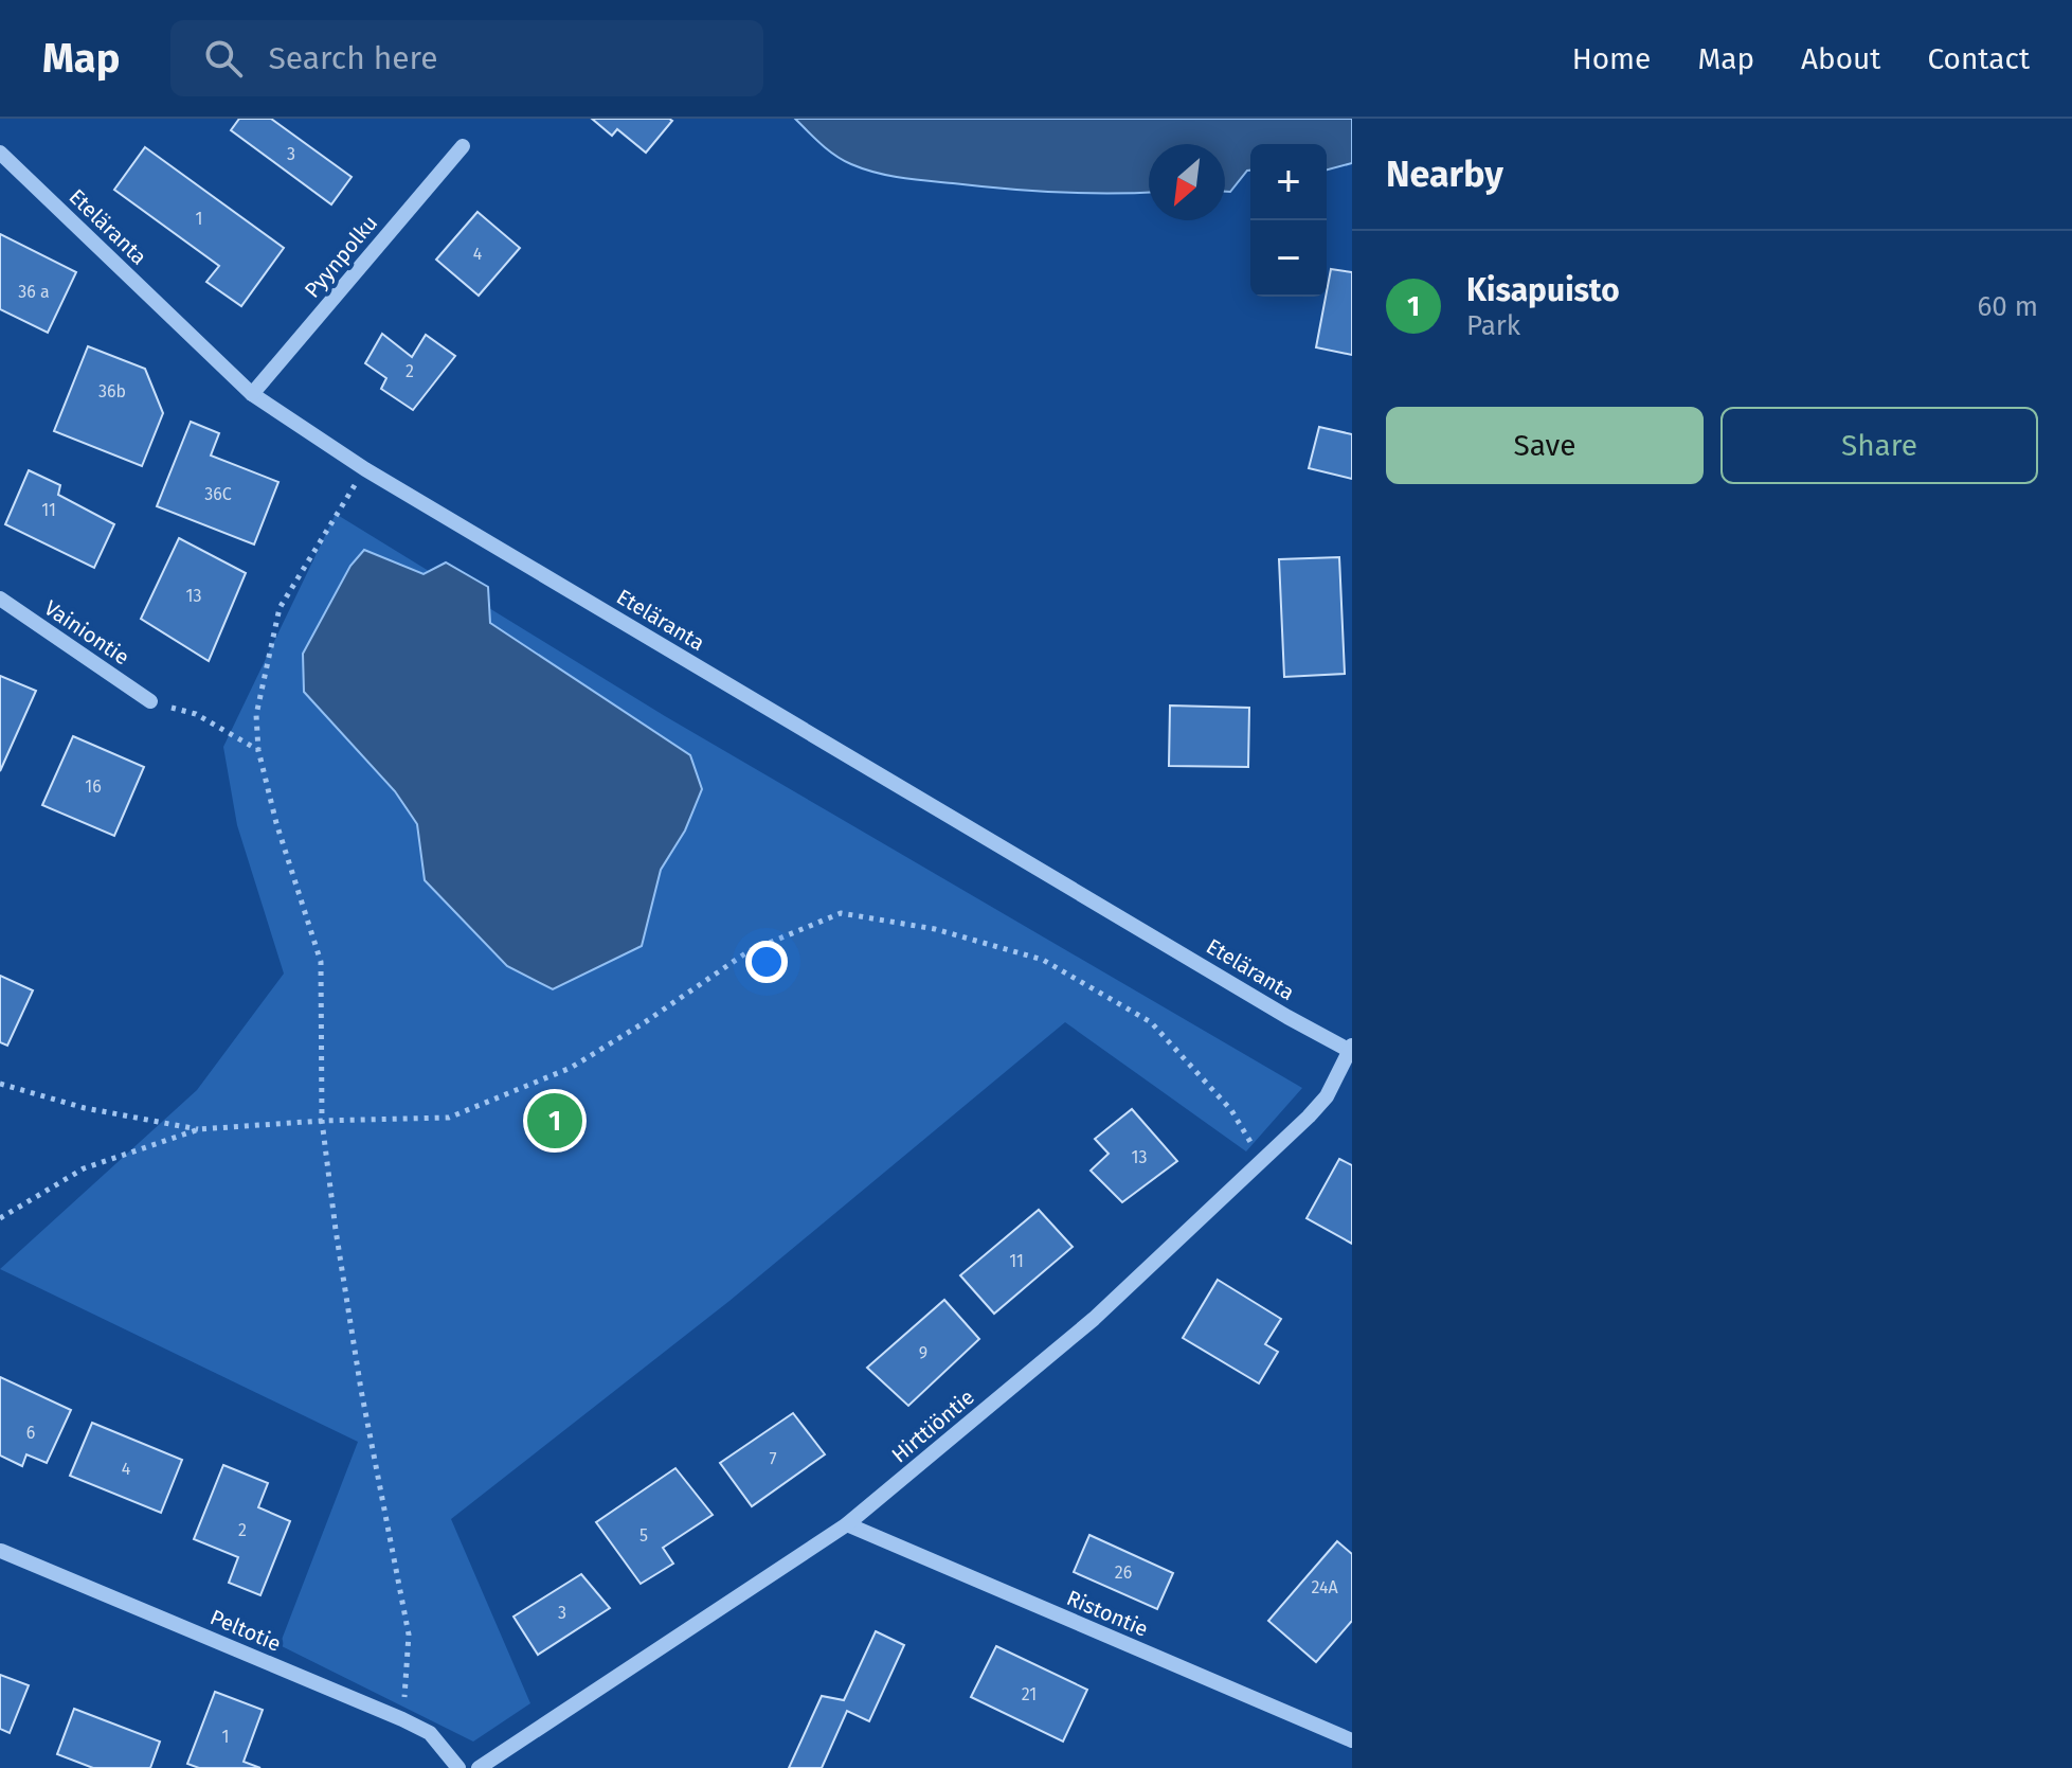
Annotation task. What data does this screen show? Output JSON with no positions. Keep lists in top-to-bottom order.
{
  "streets": {
    "street": [
      "Eteläranta",
      "Pyynpolku",
      "Vainiontie",
      "Hirttiöntie",
      "Ristontie",
      "Peltotie"
    ]
  },
  "crossings": [
    ["Eteläranta", "Pyynpolku"],
    ["Eteläranta", "Hirttiöntie"],
    ["Hirttiöntie", "Ristontie"]
  ],
  "house_numbers": [
    "3",
    "1",
    "4",
    "36 a",
    "2",
    "36b",
    "36C",
    "11",
    "13",
    "16",
    "13",
    "11",
    "9",
    "6",
    "7",
    "4",
    "2",
    "5",
    "26",
    "24A",
    "3",
    "21",
    "1"
  ],
  "north": "bottom left",
  "page": {
    "header": "Map",
    "search": "Search here",
    "nav": [
      "Home",
      "Map",
      "About",
      "Contact"
    ],
    "heading": "Nearby",
    "map_buttons": ["+", "−"],
    "list": [
      {
        "mark": "1",
        "name": "Kisapuisto",
        "note": "Park",
        "value": "60 m"
      }
    ],
    "buttons": ["Save", "Share"],
    "pins": "1"
  }
}
